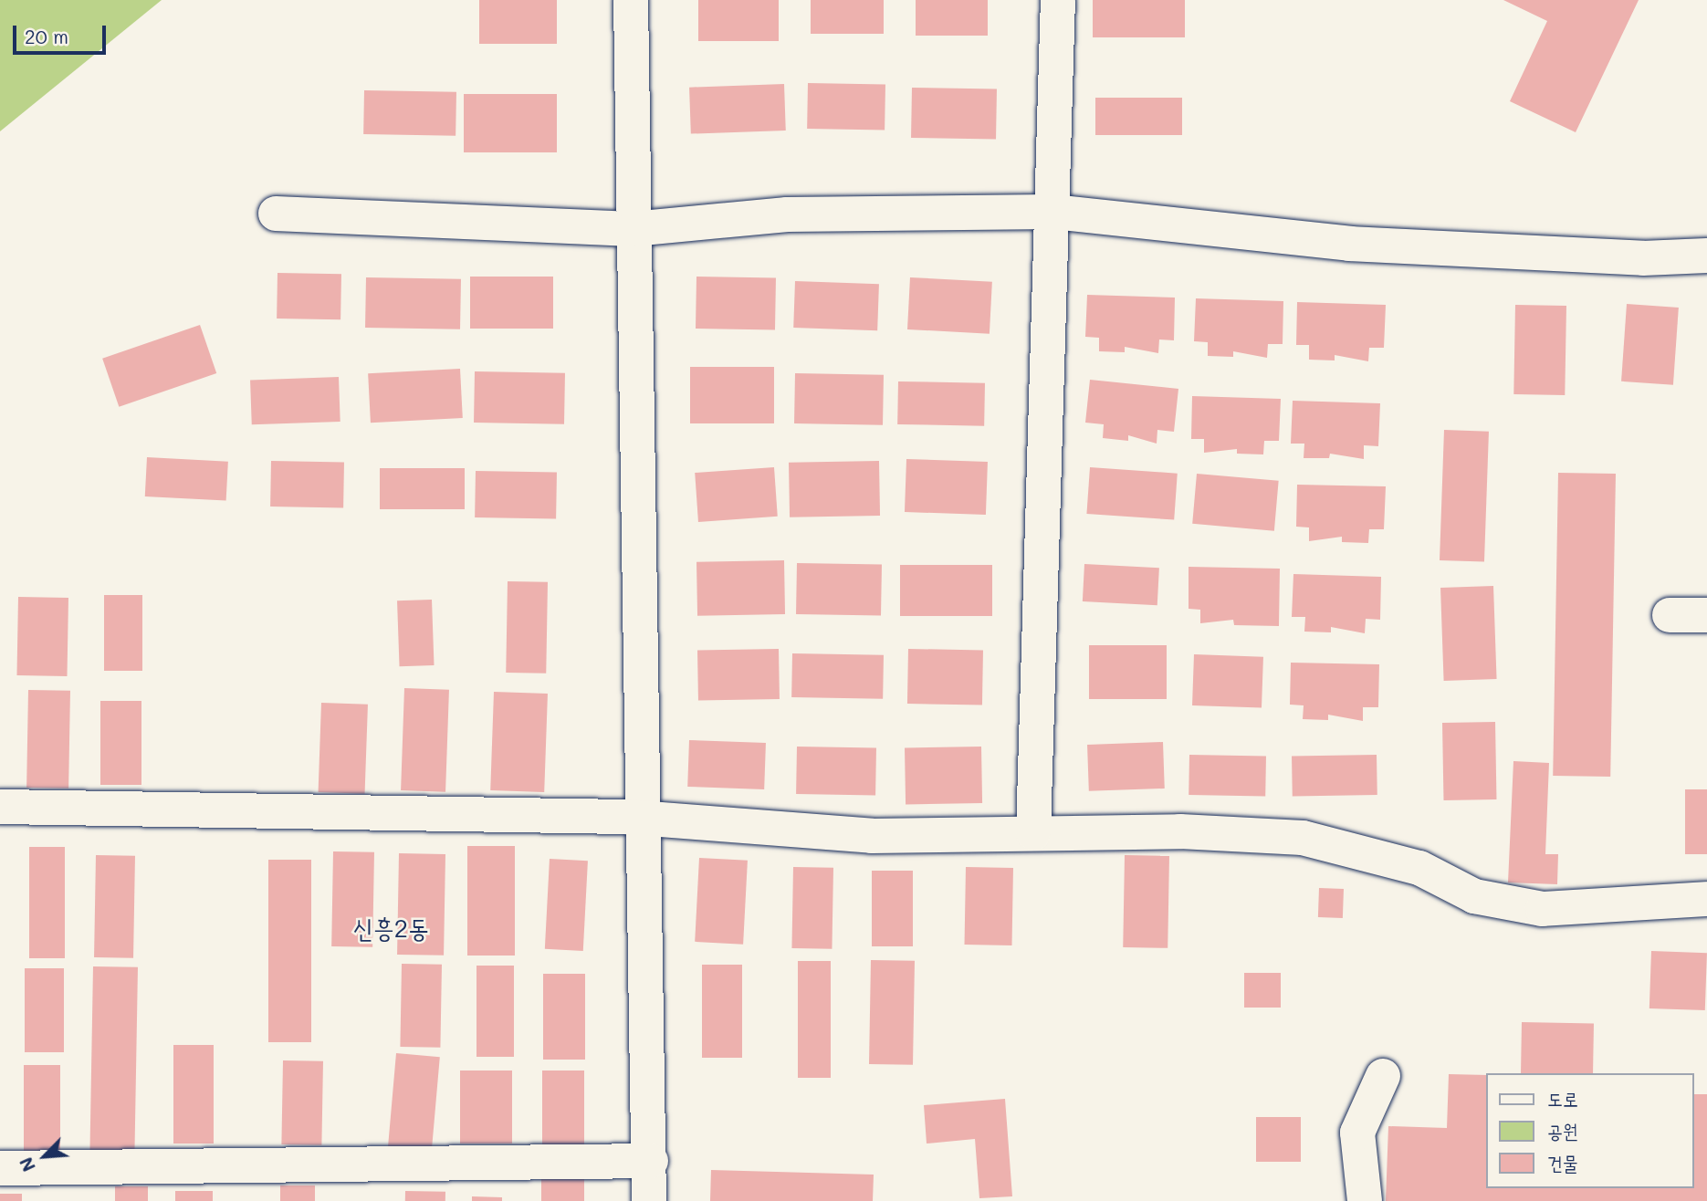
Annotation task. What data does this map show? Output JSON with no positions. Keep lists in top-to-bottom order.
{
  "districts": ["신흥2동"],
  "legend": ["도로", "공원", "건물"],
  "scale_bar": "20 m",
  "north": "bottom left"
}
